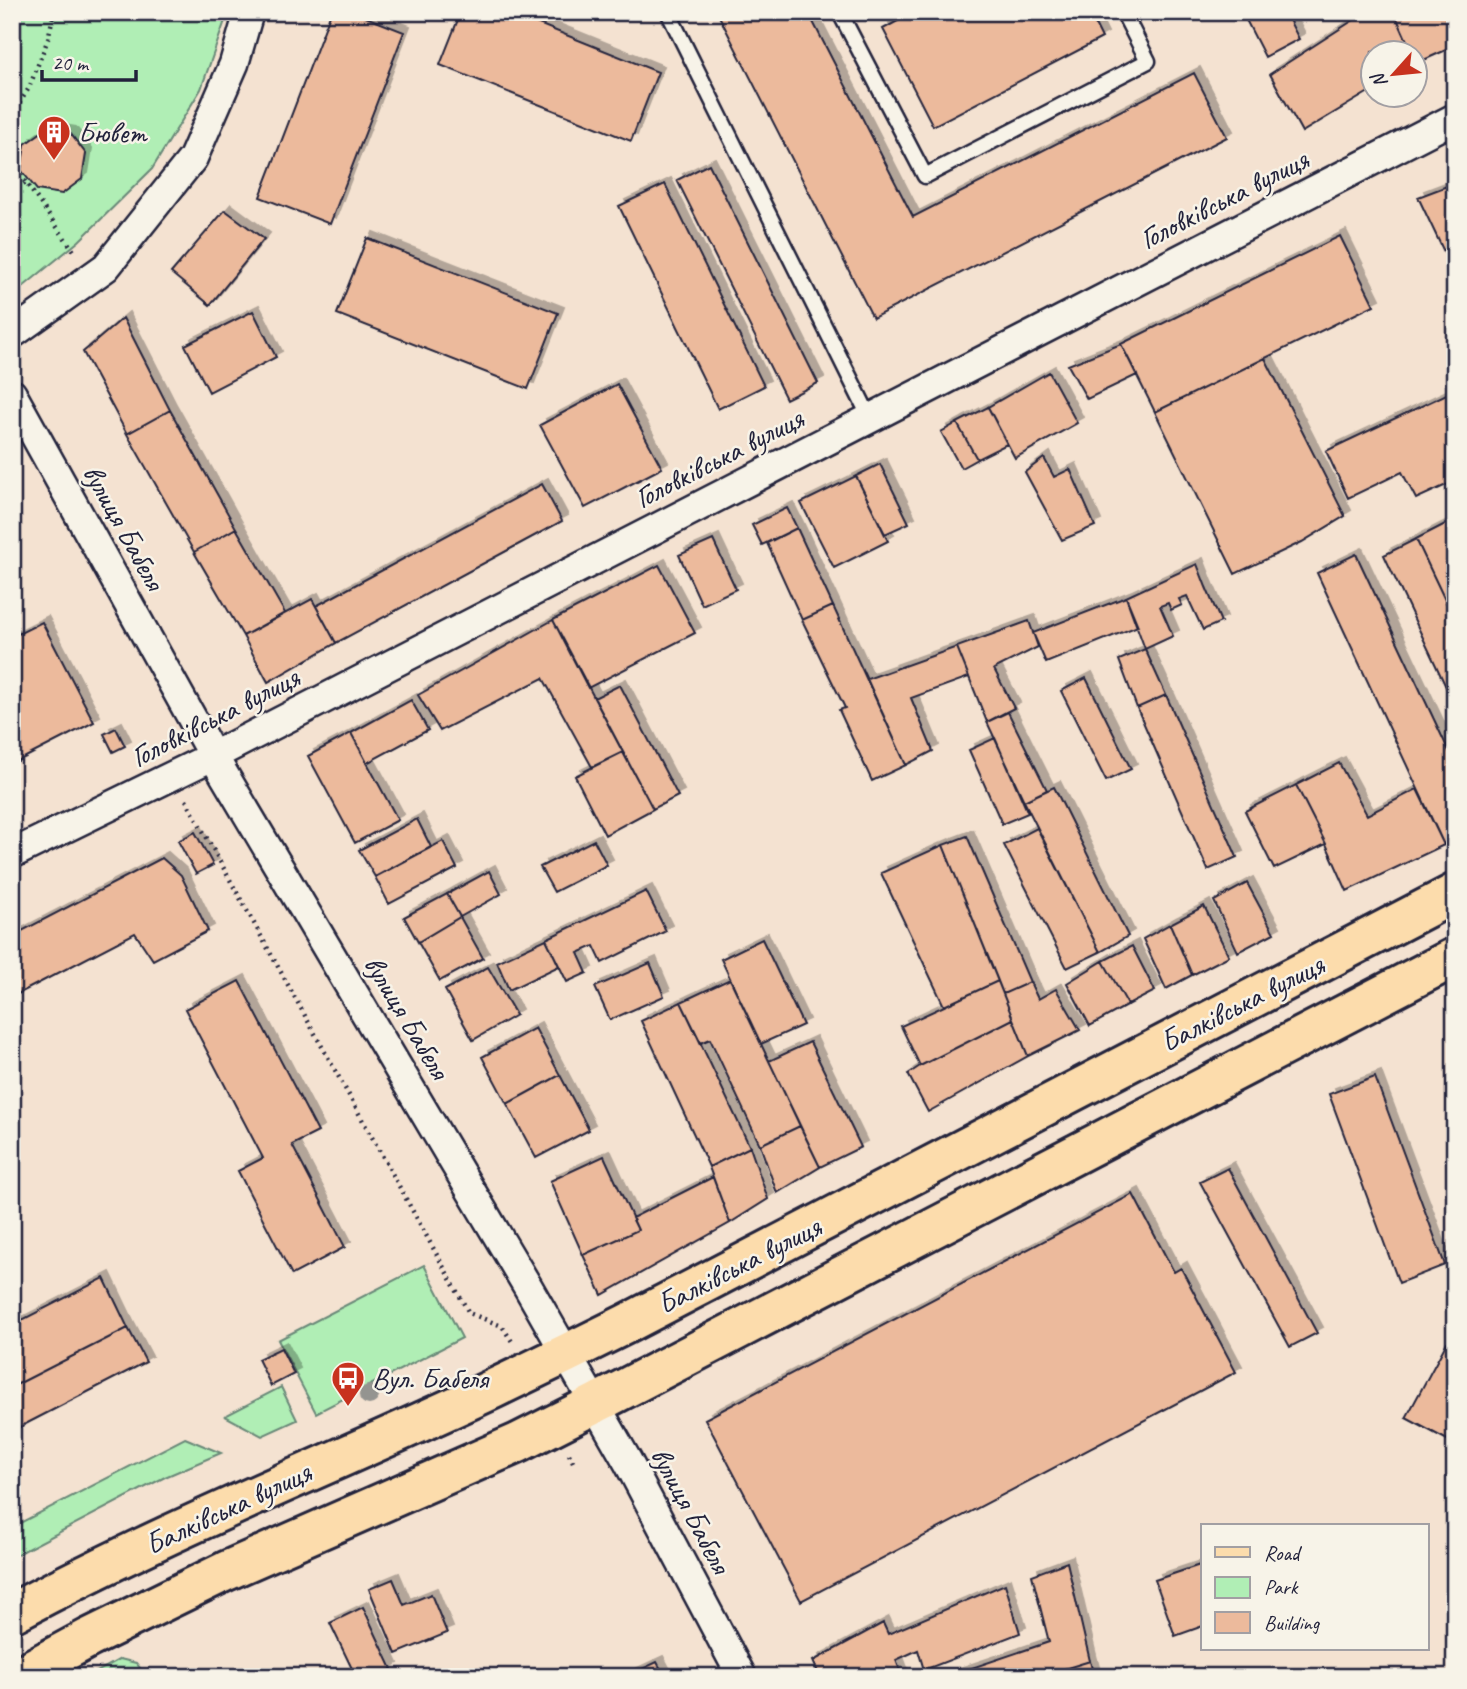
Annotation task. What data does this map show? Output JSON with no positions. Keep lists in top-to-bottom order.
{
  "streets": {
    "main road": ["Балківська вулиця"],
    "street": ["Головківська вулиця", "вулиця Бабеля"]
  },
  "crossings": [
    ["Головківська вулиця", "вулиця Бабеля"],
    ["вулиця Бабеля", "Балківська вулиця"]
  ],
  "places": {
    "building": ["Бювет"],
    "bus stop": ["Вул. Бабеля"]
  },
  "legend": ["Road", "Park", "Building"],
  "scale_bar": "20 m",
  "north": "bottom left"
}
